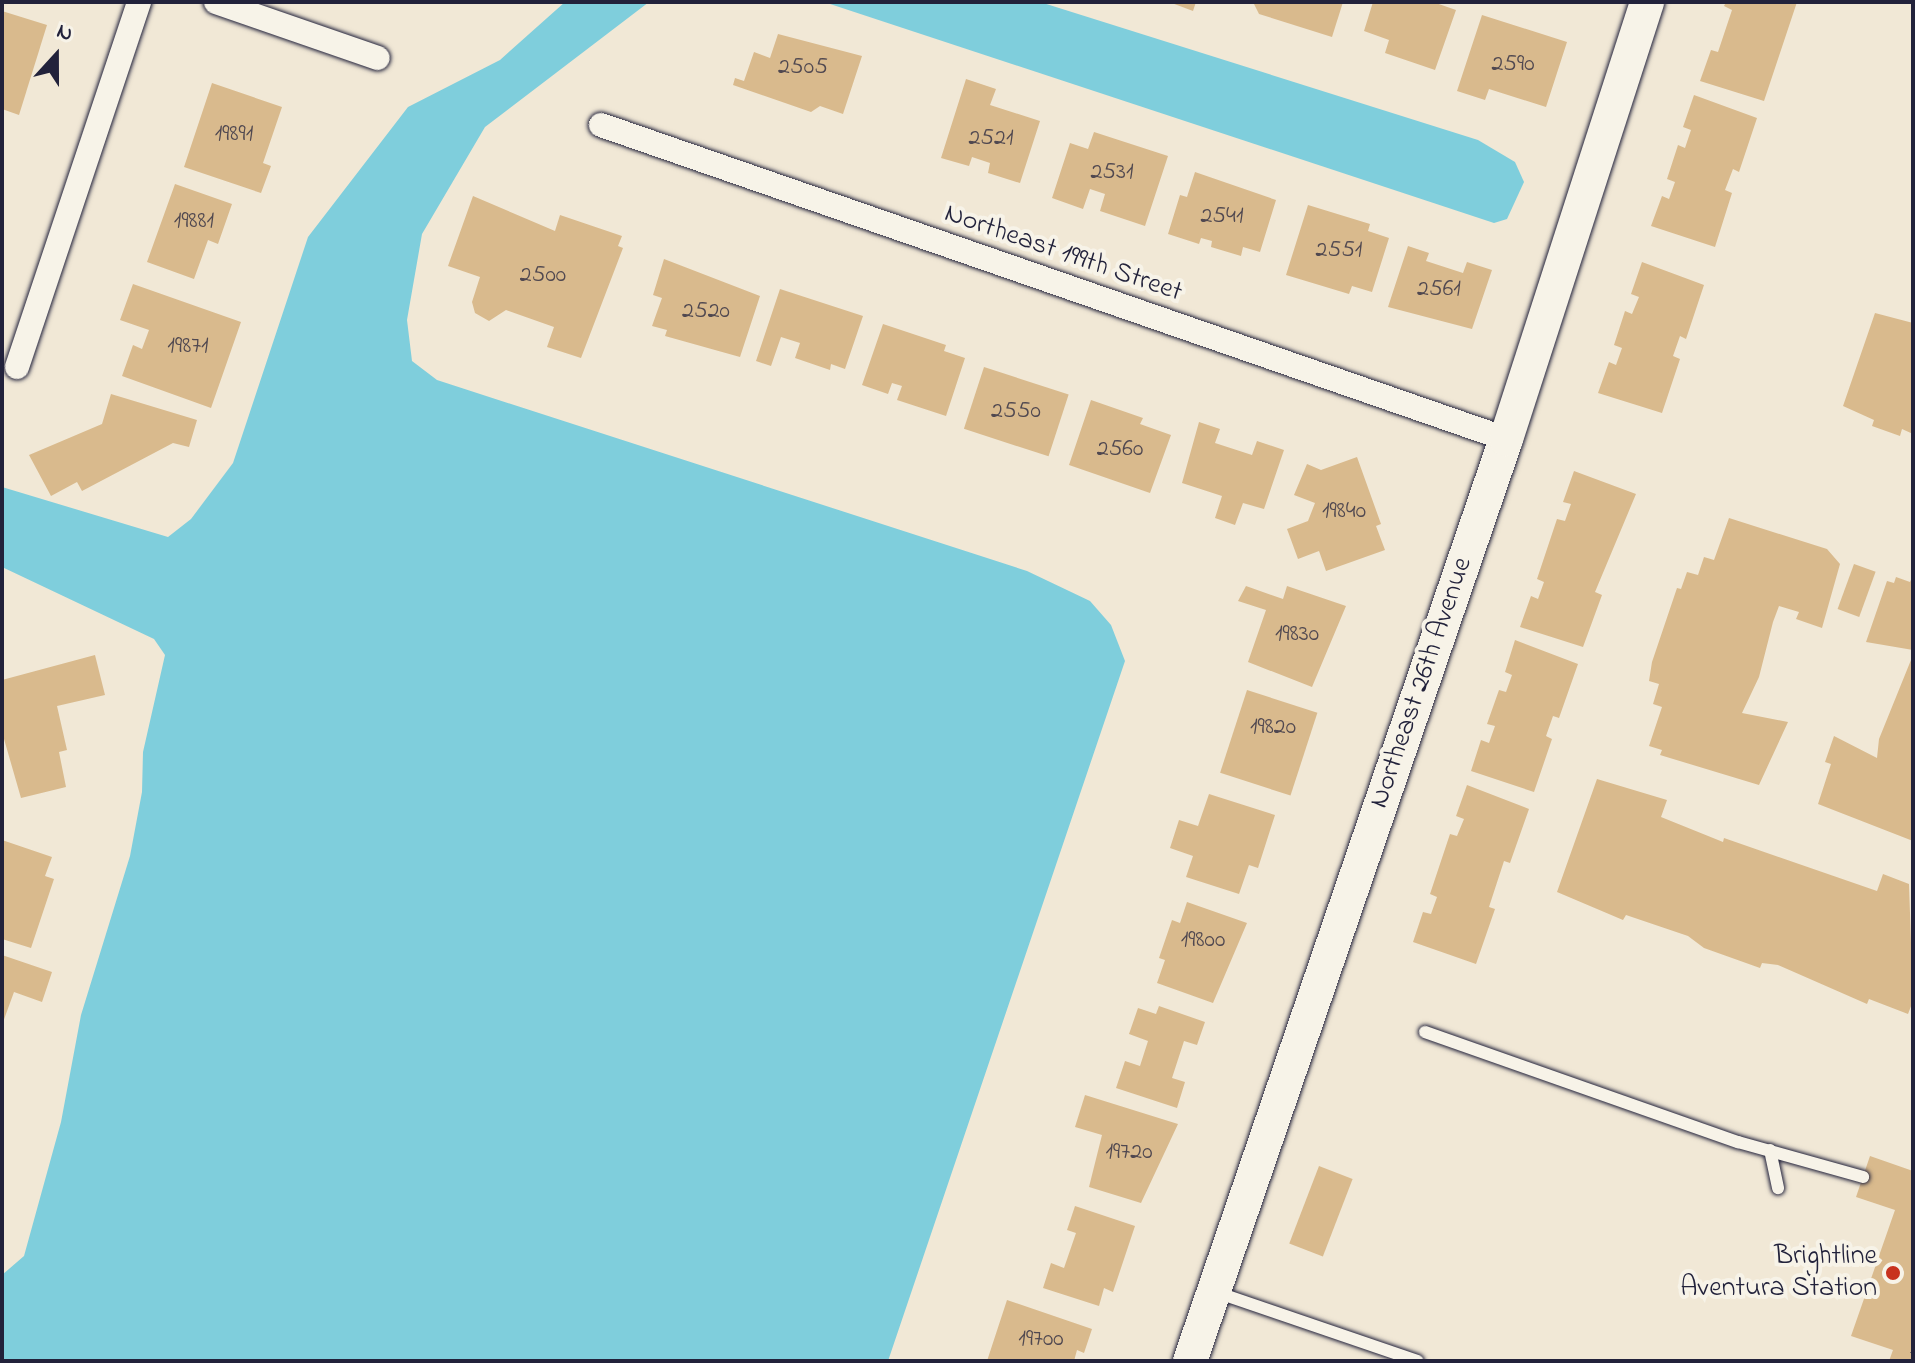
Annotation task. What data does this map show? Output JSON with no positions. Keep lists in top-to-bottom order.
{
  "streets": {
    "street": ["Northeast 199th Street", "Northeast 26th Avenue"]
  },
  "crossings": [
    ["Northeast 199th Street", "Northeast 26th Avenue"]
  ],
  "places": ["Brightline Aventura Station"],
  "house_numbers": [
    "2590",
    "2505",
    "19891",
    "2521",
    "2531",
    "2541",
    "19881",
    "2551",
    "2500",
    "2561",
    "2520",
    "19871",
    "2550",
    "2560",
    "19840",
    "19830",
    "19820",
    "19800",
    "19720",
    "19700"
  ],
  "north": "top"
}
